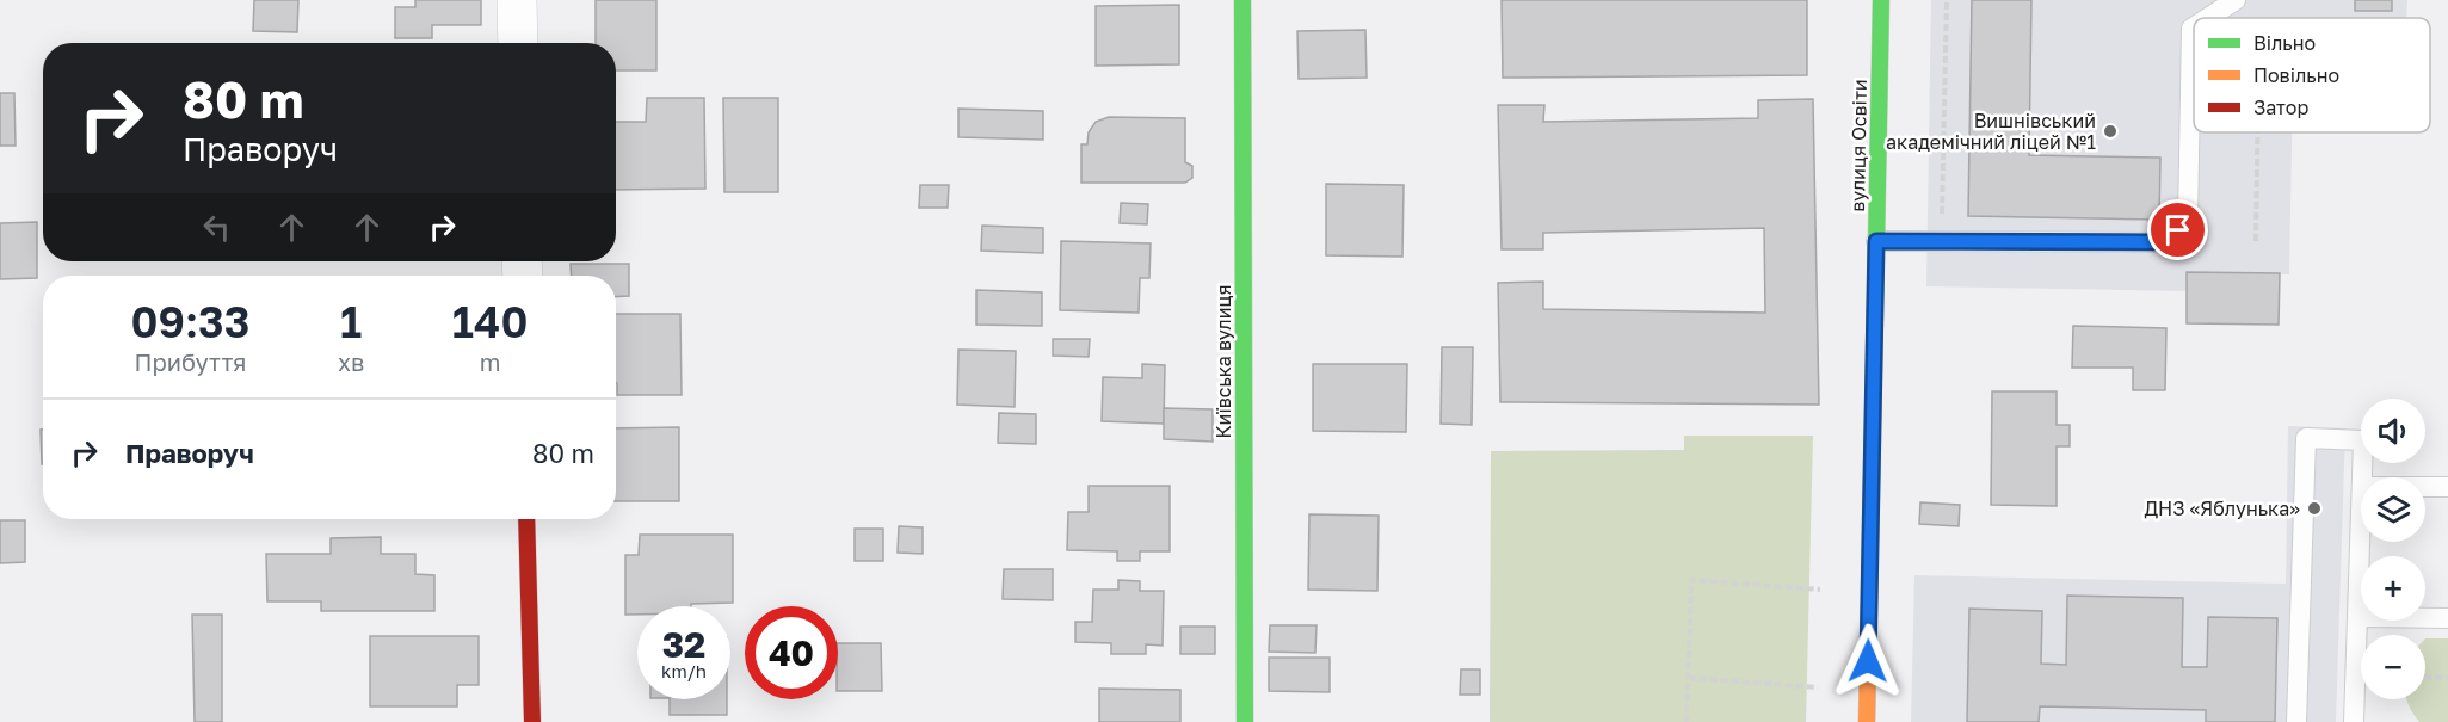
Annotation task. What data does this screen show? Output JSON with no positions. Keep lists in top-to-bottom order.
{
  "streets": {
    "street": ["вулиця Освіти", "Київська вулиця"]
  },
  "places": ["Вишнівський академічний ліцей №1", "ДНЗ «Яблунька»"],
  "legend": ["Вільно", "Повільно", "Затор"],
  "page": {
    "turn": ["80 m", "Праворуч"],
    "eta": [
      "09:33",
      "Прибуття",
      "1",
      "хв",
      "140",
      "m"
    ],
    "list": [
      {
        "name": "Праворуч",
        "value": "80 m"
      }
    ],
    "map_buttons": ["+", "−"],
    "speed": "32 km/h",
    "limit": "40"
  }
}
